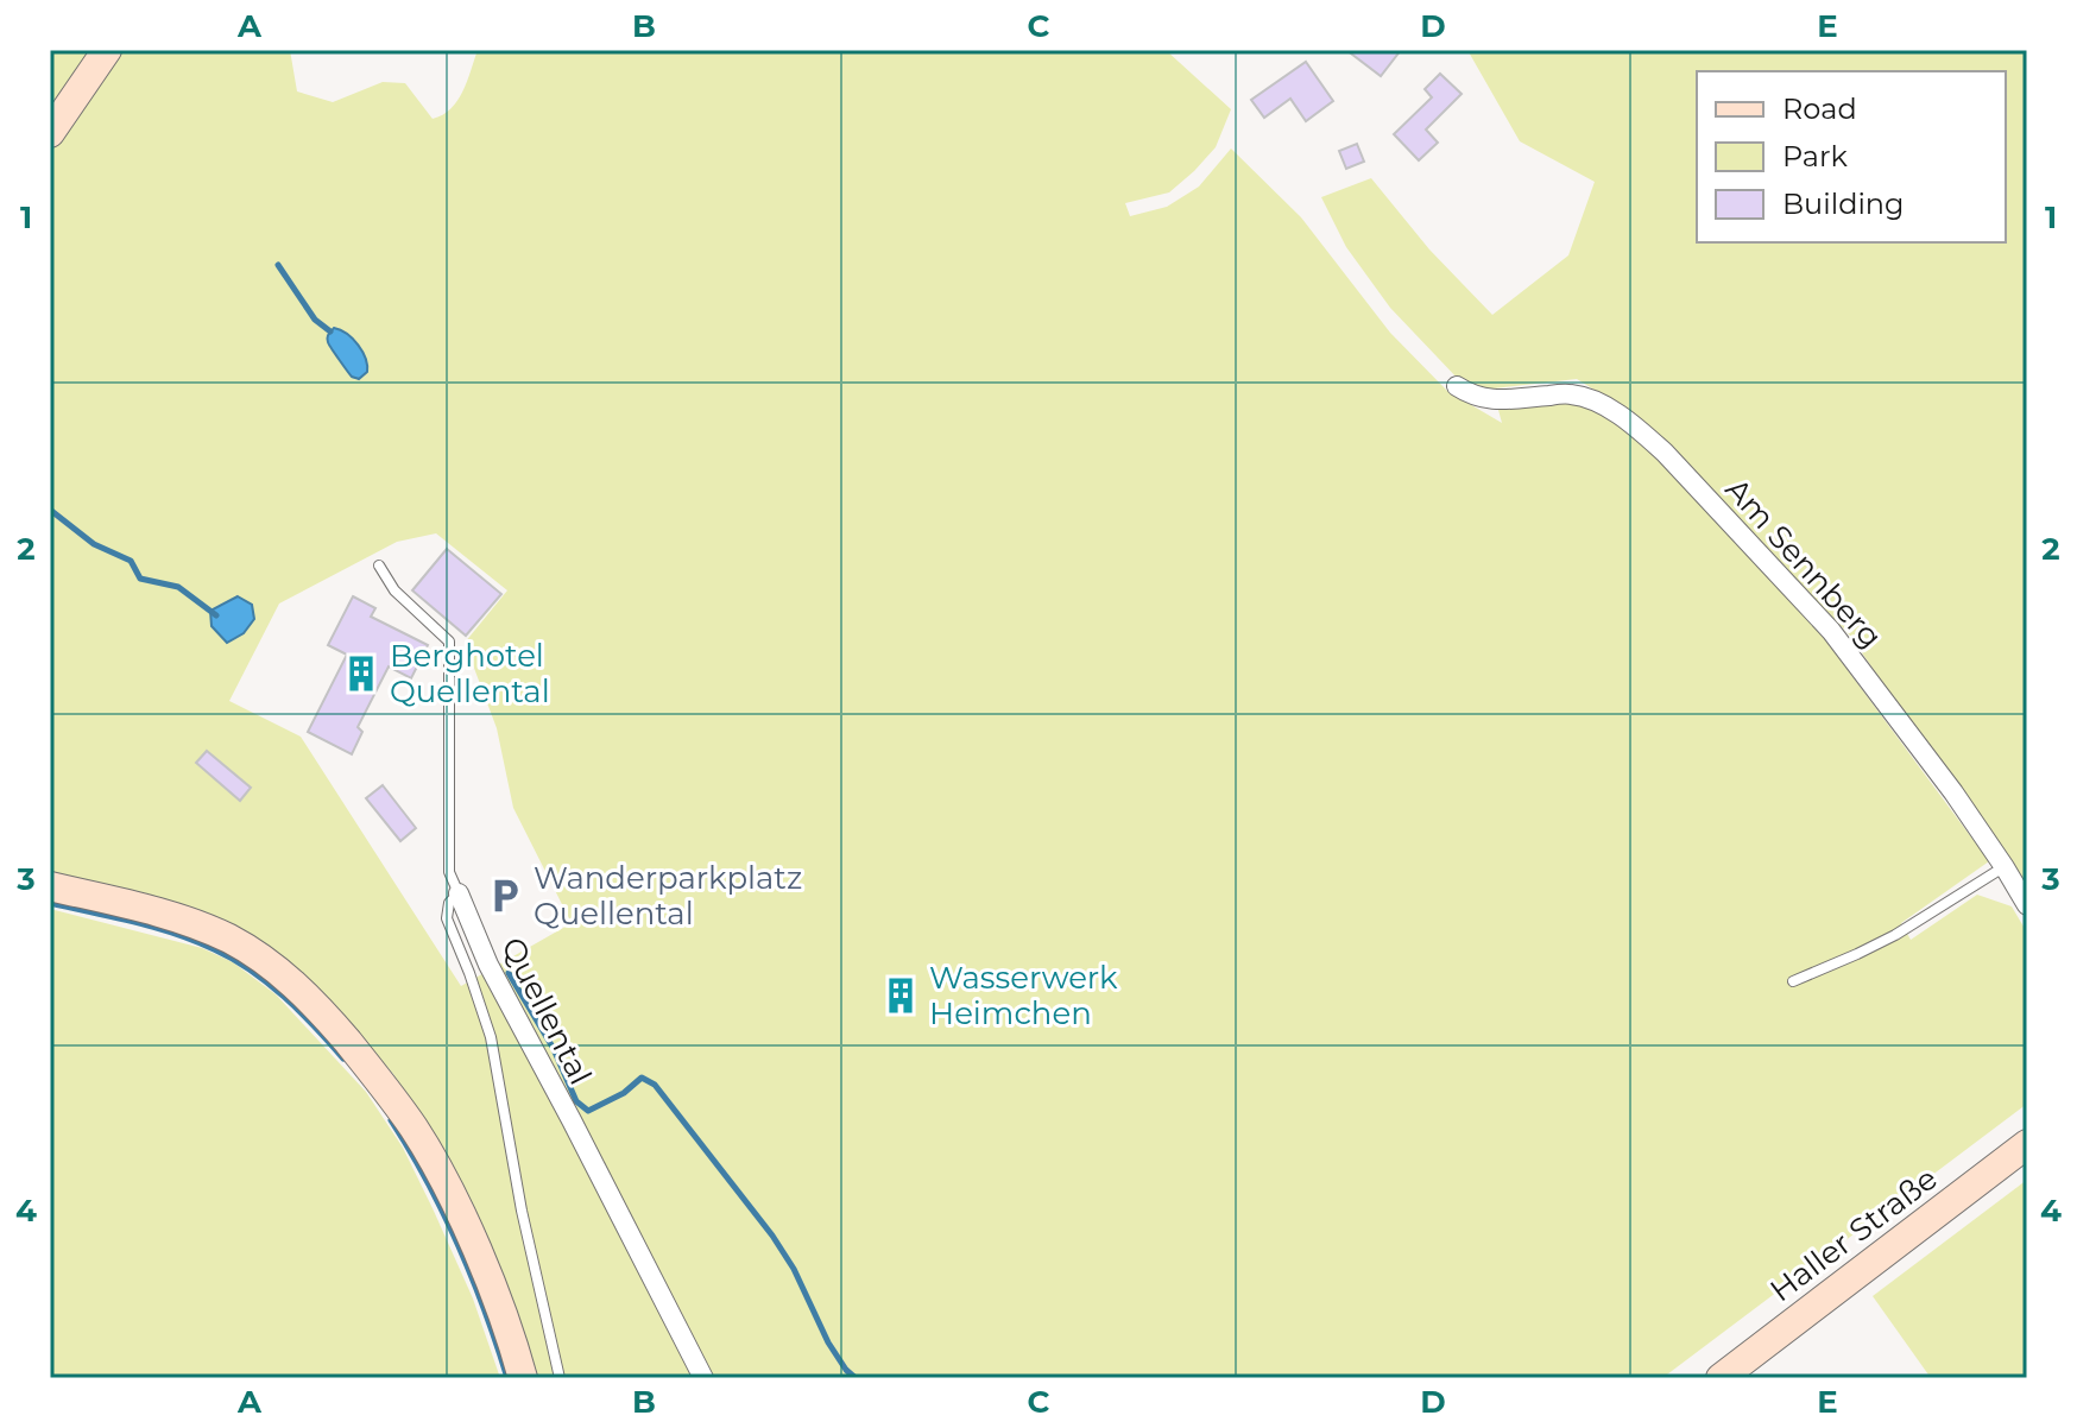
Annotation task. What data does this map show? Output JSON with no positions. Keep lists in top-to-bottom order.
{
  "streets": {
    "main road": ["Haller Straße"],
    "street": ["Am Sennberg", "Quellental"]
  },
  "places": {
    "building": ["Berghotel Quellental", "Wasserwerk Heimchen"],
    "parking": ["Wanderparkplatz Quellental"]
  },
  "legend": ["Road", "Park", "Building"],
  "grid": {
    "columns": [
      "A",
      "B",
      "C",
      "D",
      "E"
    ],
    "rows": [
      "1",
      "2",
      "3",
      "4"
    ]
  }
}
